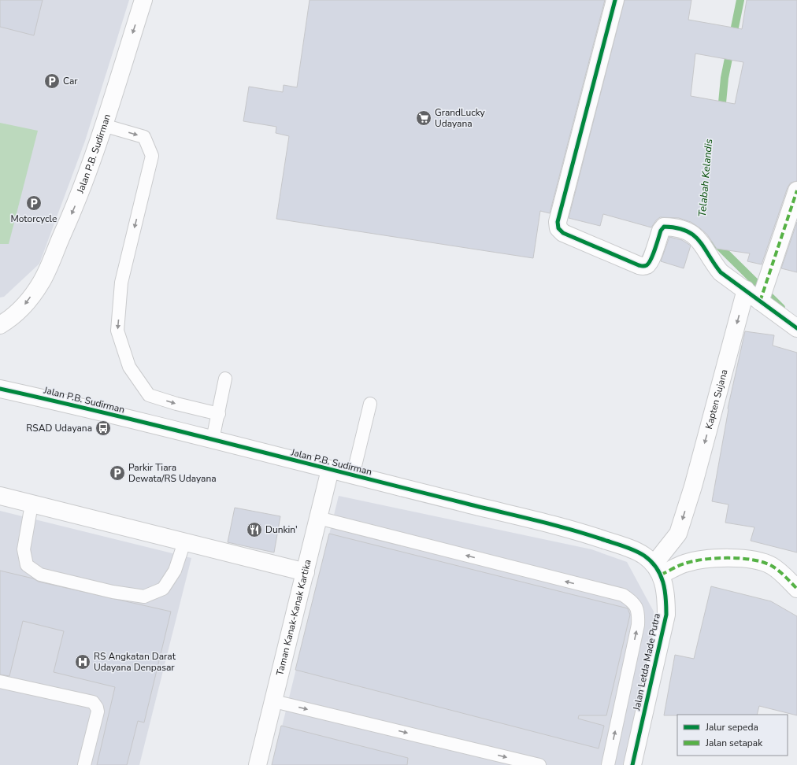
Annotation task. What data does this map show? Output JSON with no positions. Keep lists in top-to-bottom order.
{
  "streets": {
    "street": [
      "Jalan P.B. Sudirman",
      "Kapten Sujana",
      "Taman Kanak-Kanak Kartika",
      "Jalan Letda Made Putra"
    ]
  },
  "crossings": [
    ["Jalan P.B. Sudirman", "Kapten Sujana"],
    ["Jalan P.B. Sudirman", "Taman Kanak-Kanak Kartika"],
    ["Jalan P.B. Sudirman", "Jalan Letda Made Putra"],
    ["Kapten Sujana", "Jalan Letda Made Putra"]
  ],
  "one_way": ["Kapten Sujana"],
  "water": ["Telabah Kelandis"],
  "places": {
    "parking": ["Car", "Motorcycle", "Parkir Tiara Dewata/RS Udayana"],
    "supermarket": ["GrandLucky Udayana"],
    "bus stop": ["RSAD Udayana"],
    "restaurant": ["Dunkin'"],
    "hospital": ["RS Angkatan Darat Udayana Denpasar"]
  },
  "legend": ["Jalur sepeda", "Jalan setapak"]
}
